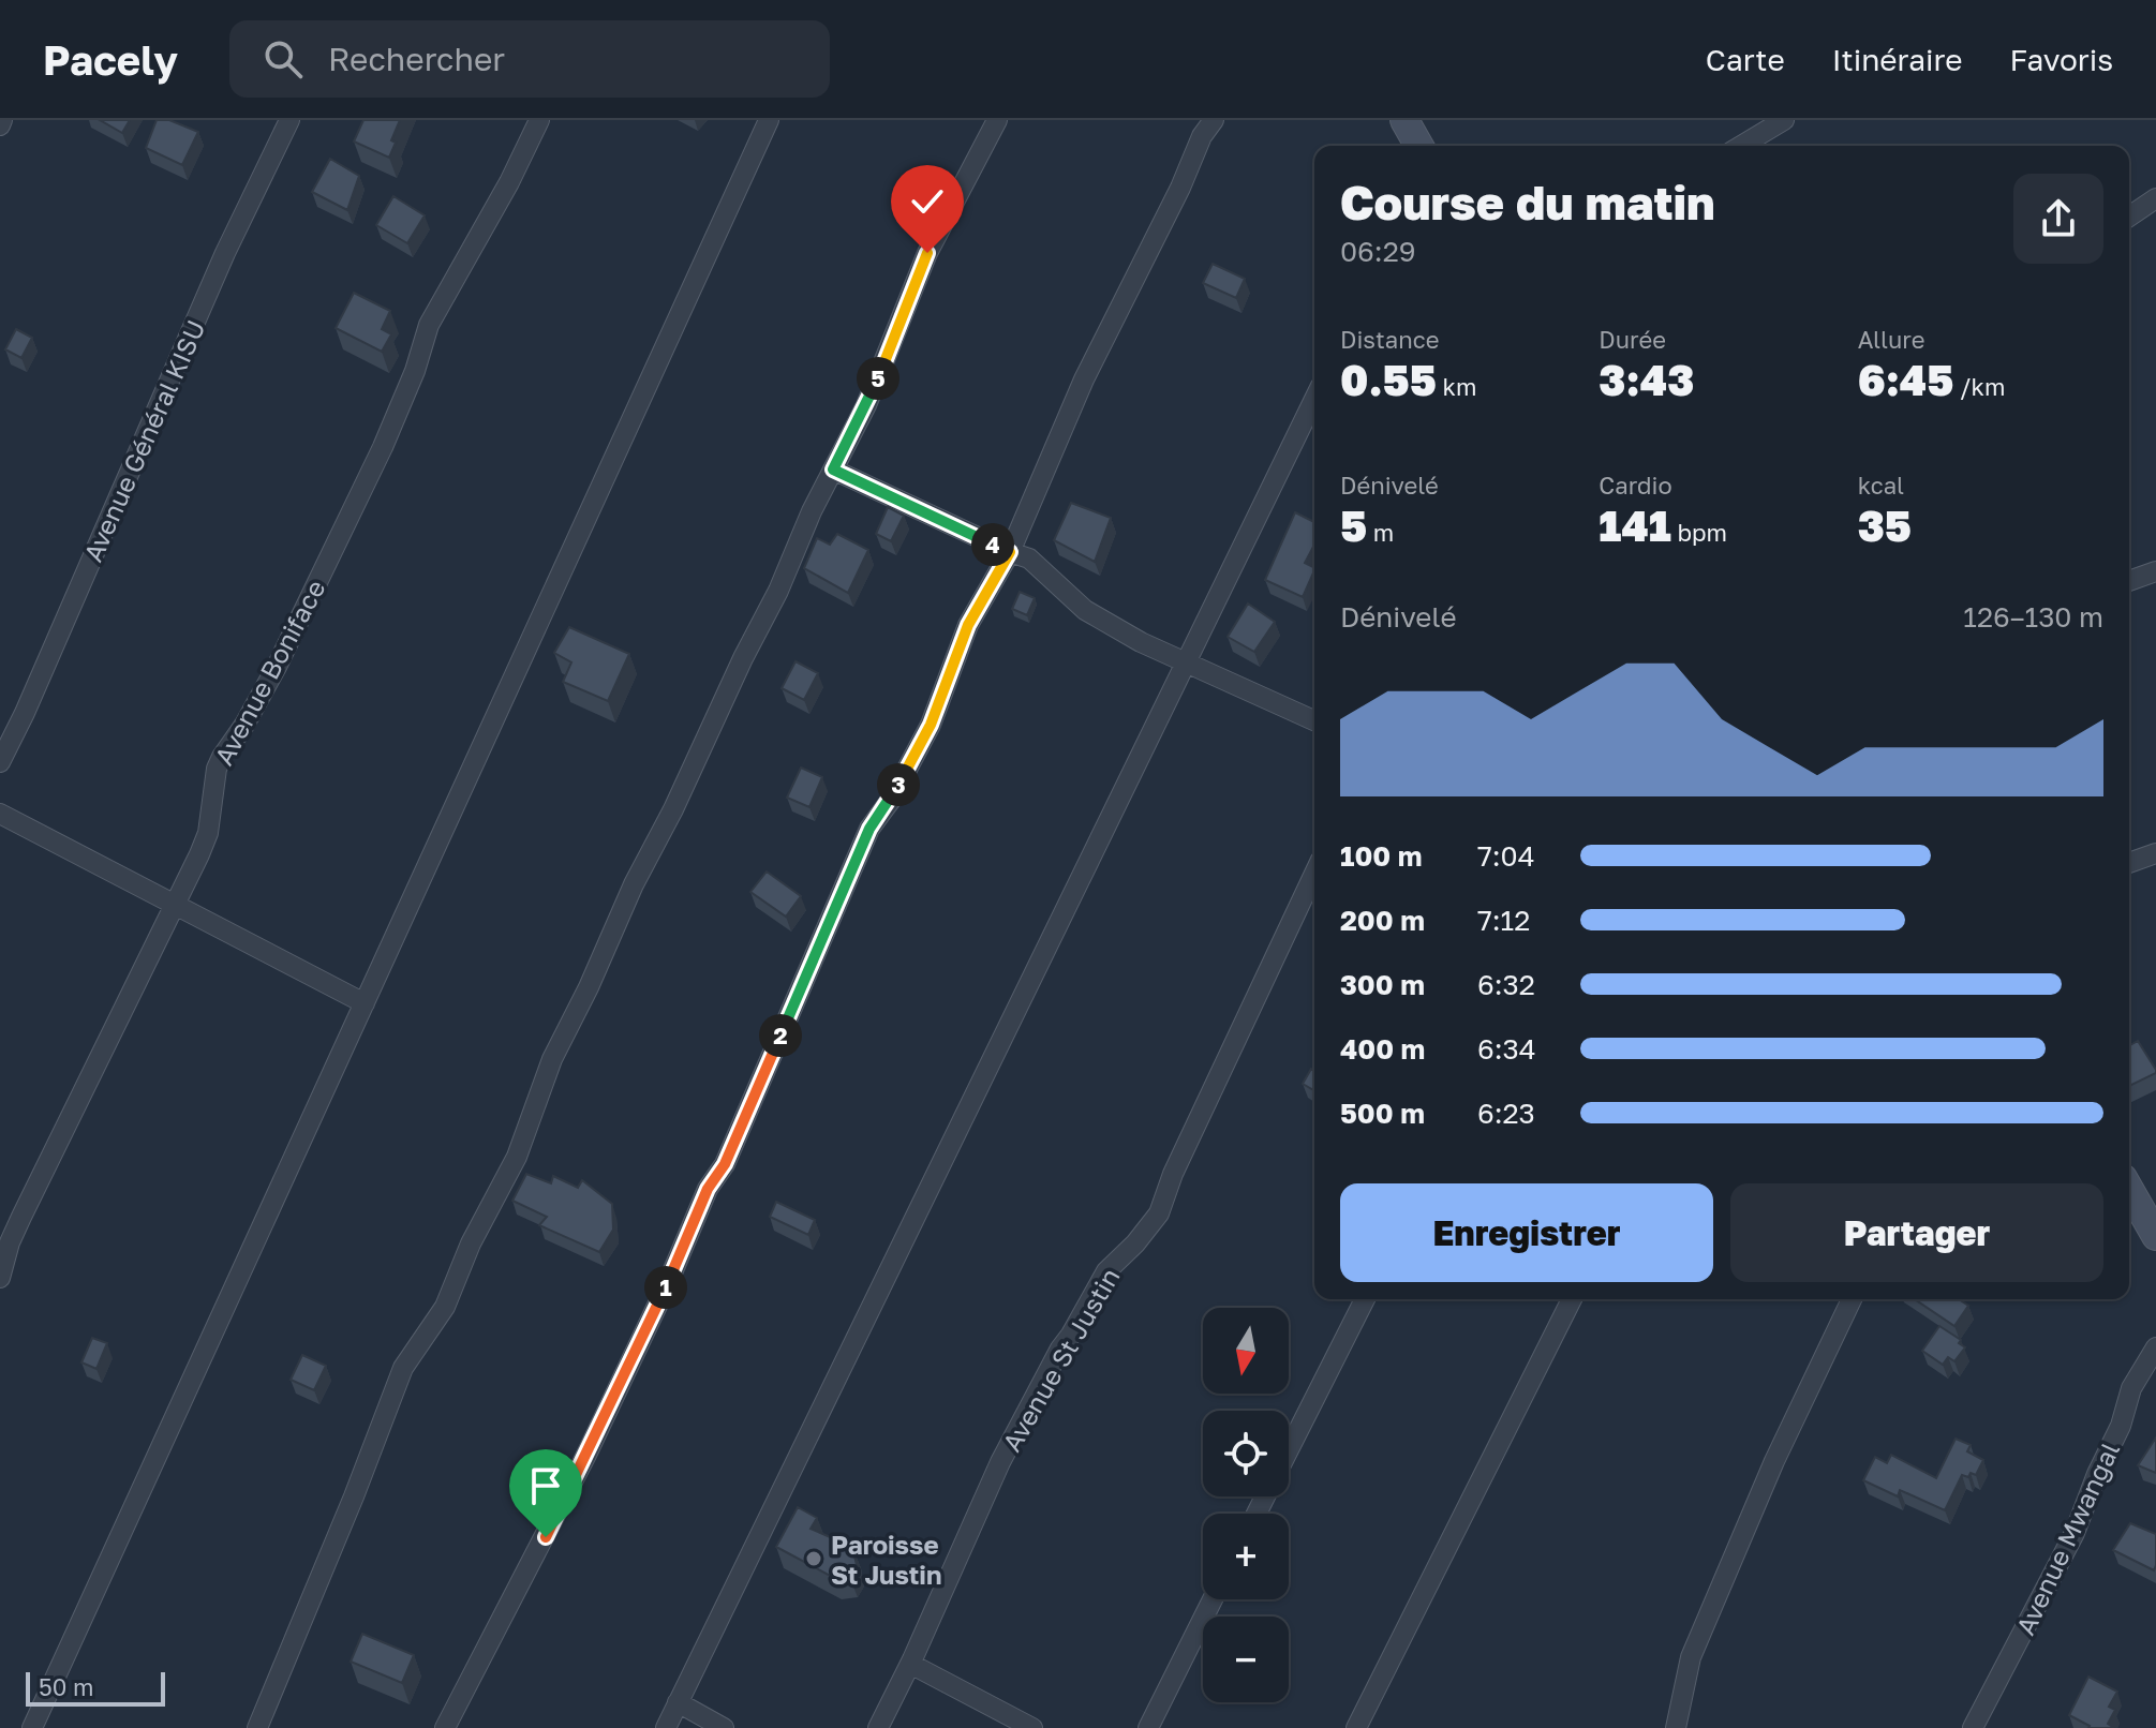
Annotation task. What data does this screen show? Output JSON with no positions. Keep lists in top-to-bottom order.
{
  "streets": {
    "street": [
      "Avenue Général KISU",
      "Avenue Boniface",
      "Avenue St Justin",
      "Avenue Mwangal"
    ]
  },
  "places": ["Paroisse St Justin"],
  "scale_bar": "50 m",
  "north": "bottom",
  "page": {
    "header": "Pacely",
    "search": "Rechercher",
    "nav": ["Carte", "Itinéraire", "Favoris"],
    "heading": ["Course du matin", "06:29"],
    "stats": [
      ["Distance", "0.55 km"],
      ["Durée", "3:43"],
      ["Allure", "6:45 /km"],
      ["Dénivelé", "5 m"],
      ["Cardio", "141 bpm"],
      ["kcal", "35"]
    ],
    "pins": [
      "5",
      "4",
      "3",
      "2",
      "1"
    ],
    "chart": ["Dénivelé", "126–130 m"],
    "list": [
      {
        "name": "100 m",
        "note": "7:04"
      },
      {
        "name": "200 m",
        "note": "7:12"
      },
      {
        "name": "300 m",
        "note": "6:32"
      },
      {
        "name": "400 m",
        "note": "6:34"
      },
      {
        "name": "500 m",
        "note": "6:23"
      }
    ],
    "buttons": ["Enregistrer", "Partager"],
    "map_buttons": ["+", "−"],
    "scale": "50 m"
  }
}
